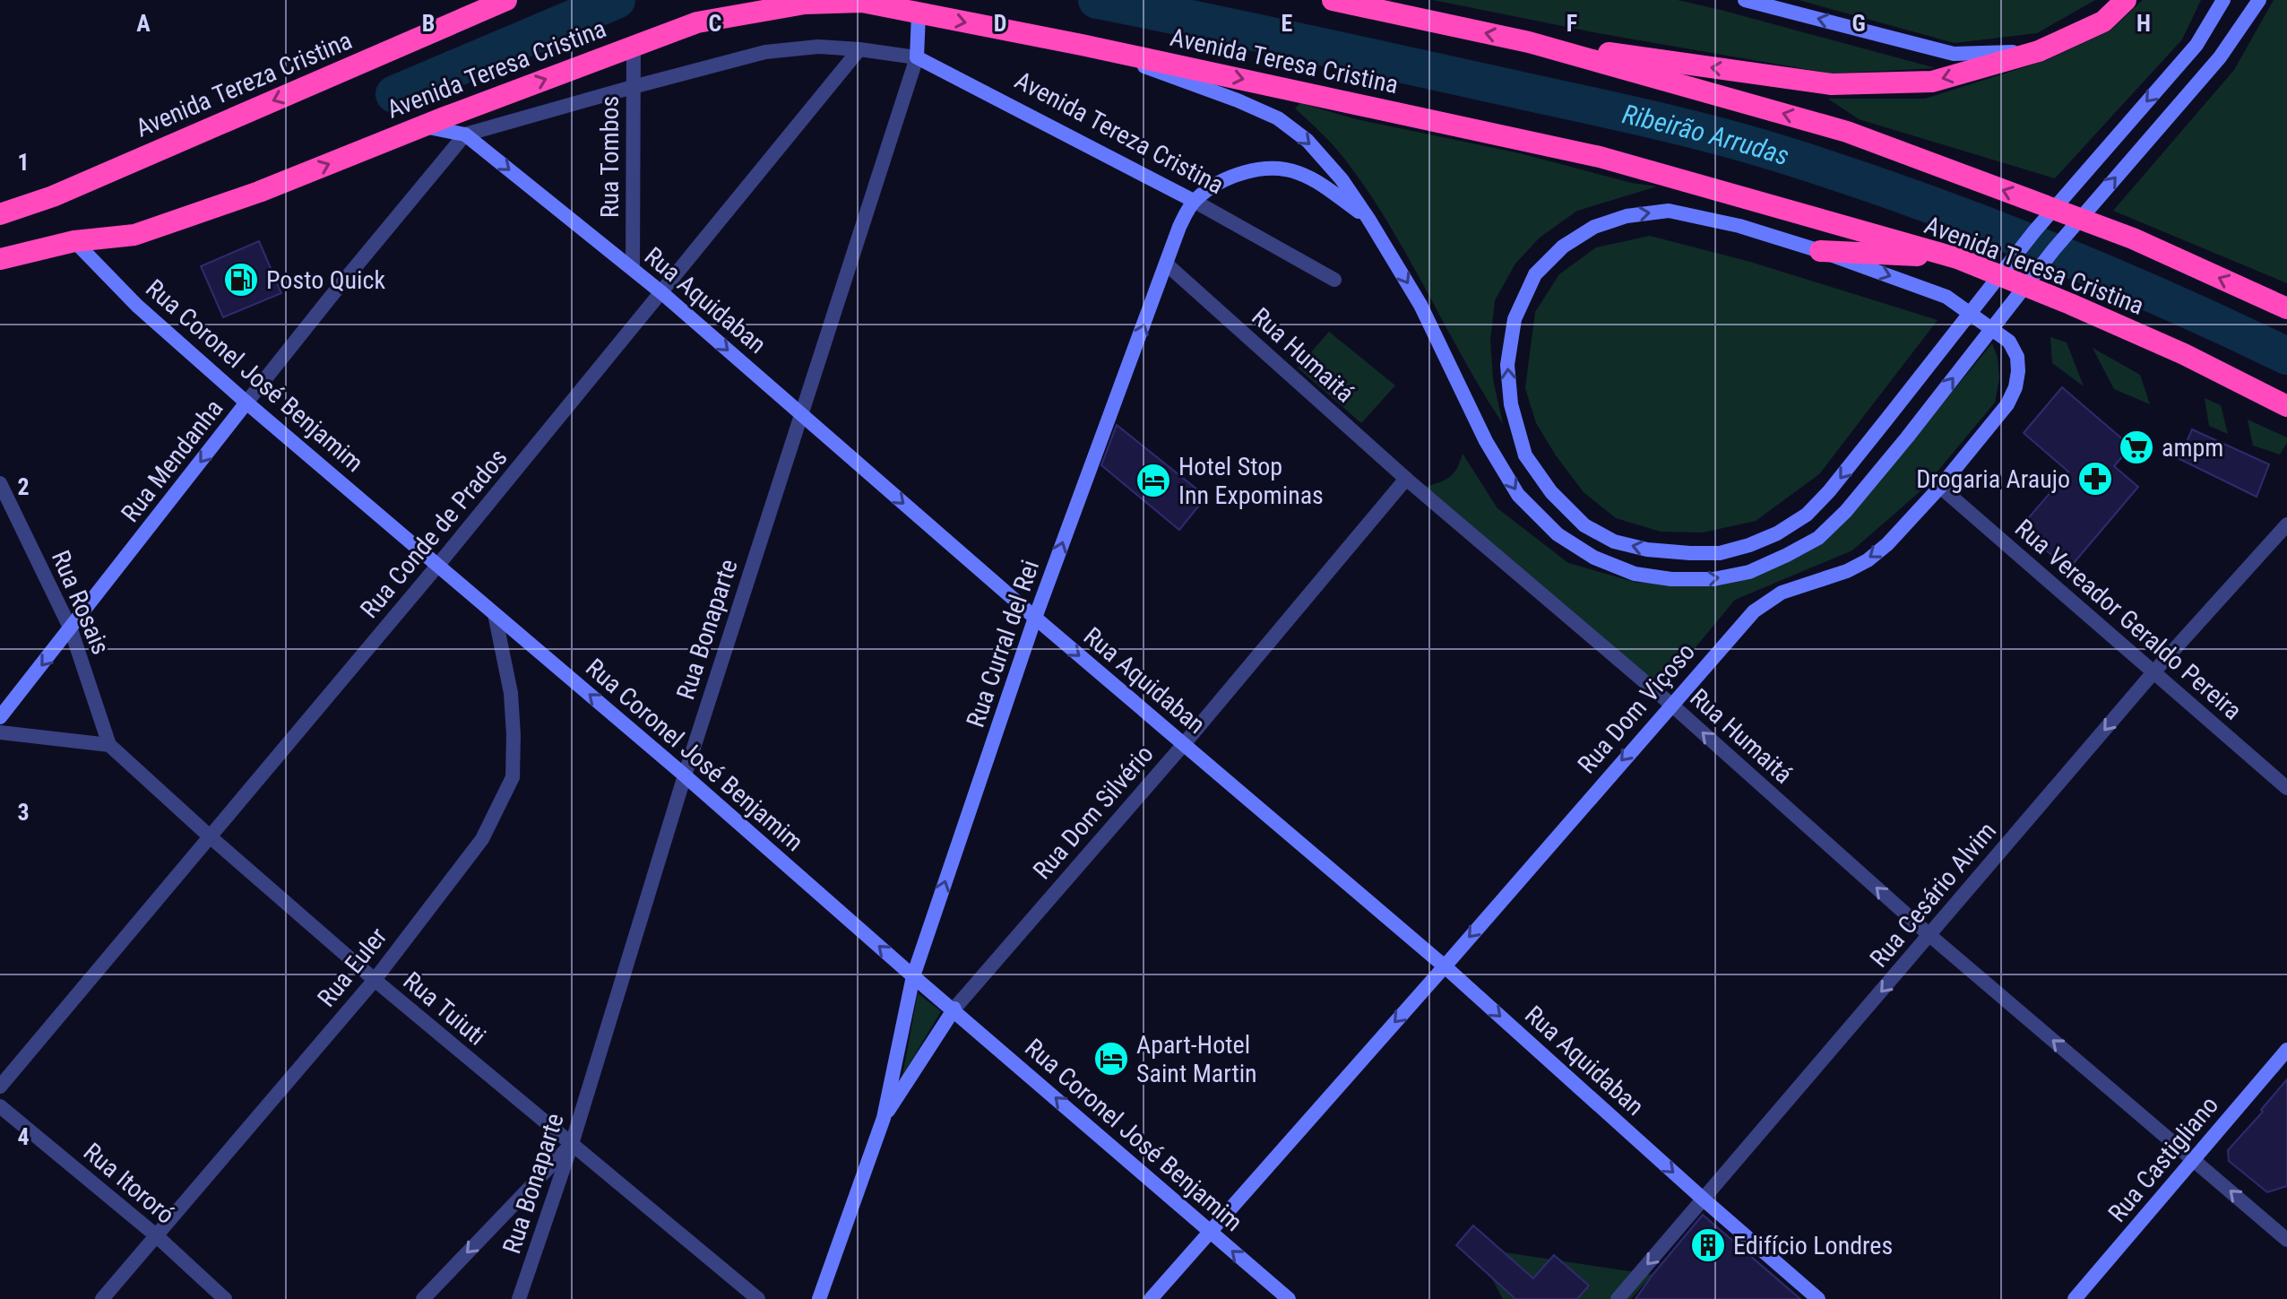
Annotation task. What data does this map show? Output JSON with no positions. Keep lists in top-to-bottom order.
{
  "streets": {
    "highway": ["Avenida Teresa Cristina", "Avenida Tereza Cristina"],
    "street": [
      "Rua Tombos",
      "Rua Aquidaban",
      "Rua Humaitá",
      "Rua Coronel José Benjamim",
      "Rua Mendanha",
      "Rua Conde de Prados",
      "Rua Rosais",
      "Rua Vereador Geraldo Pereira",
      "Rua Bonaparte",
      "Rua Curral del Rei",
      "Rua Dom Viçoso",
      "Rua Dom Silvério",
      "Rua Cesário Alvim",
      "Rua Euler",
      "Rua Tuiuti",
      "Rua Castigliano",
      "Rua Itororó"
    ]
  },
  "crossings": [
    ["Avenida Teresa Cristina", "Rua Tombos"],
    ["Avenida Teresa Cristina", "Rua Aquidaban"],
    ["Avenida Teresa Cristina", "Rua Coronel José Benjamim"],
    ["Avenida Tereza Cristina", "Rua Bonaparte"],
    ["Avenida Tereza Cristina", "Rua Curral del Rei"],
    ["Rua Tombos", "Rua Aquidaban"],
    ["Rua Aquidaban", "Rua Mendanha"],
    ["Rua Aquidaban", "Rua Conde de Prados"],
    ["Rua Aquidaban", "Rua Bonaparte"],
    ["Rua Aquidaban", "Rua Curral del Rei"],
    ["Rua Aquidaban", "Rua Dom Viçoso"],
    ["Rua Aquidaban", "Rua Dom Silvério"],
    ["Rua Aquidaban", "Rua Cesário Alvim"],
    ["Rua Humaitá", "Rua Curral del Rei"],
    ["Rua Humaitá", "Rua Dom Viçoso"],
    ["Rua Humaitá", "Rua Dom Silvério"],
    ["Rua Humaitá", "Rua Cesário Alvim"],
    ["Rua Humaitá", "Rua Castigliano"],
    ["Rua Coronel José Benjamim", "Rua Mendanha"],
    ["Rua Coronel José Benjamim", "Rua Conde de Prados"],
    ["Rua Coronel José Benjamim", "Rua Bonaparte"],
    ["Rua Coronel José Benjamim", "Rua Curral del Rei"],
    ["Rua Coronel José Benjamim", "Rua Dom Viçoso"],
    ["Rua Coronel José Benjamim", "Rua Dom Silvério"],
    ["Rua Coronel José Benjamim", "Rua Euler"],
    ["Rua Mendanha", "Rua Rosais"],
    ["Rua Conde de Prados", "Rua Tuiuti"],
    ["Rua Rosais", "Rua Tuiuti"],
    ["Rua Vereador Geraldo Pereira", "Rua Dom Viçoso"],
    ["Rua Vereador Geraldo Pereira", "Rua Cesário Alvim"],
    ["Rua Bonaparte", "Rua Tuiuti"],
    ["Rua Curral del Rei", "Rua Dom Silvério"],
    ["Rua Euler", "Rua Tuiuti"],
    ["Rua Euler", "Rua Itororó"]
  ],
  "one_way": [
    "Avenida Tereza Cristina",
    "Rua Aquidaban",
    "Rua Humaitá",
    "Rua Coronel José Benjamim",
    "Rua Mendanha",
    "Rua Curral del Rei",
    "Rua Cesário Alvim"
  ],
  "water": ["Ribeirão Arrudas"],
  "places": {
    "fuel station": ["Posto Quick"],
    "supermarket": ["ampm"],
    "pharmacy": ["Drogaria Araujo"],
    "hotel": ["Hotel Stop Inn Expominas", "Apart-Hotel Saint Martin"],
    "building": ["Edifício Londres"]
  },
  "grid": {
    "columns": [
      "A",
      "B",
      "C",
      "D",
      "E",
      "F",
      "G",
      "H"
    ],
    "rows": [
      "1",
      "2",
      "3",
      "4"
    ]
  }
}
